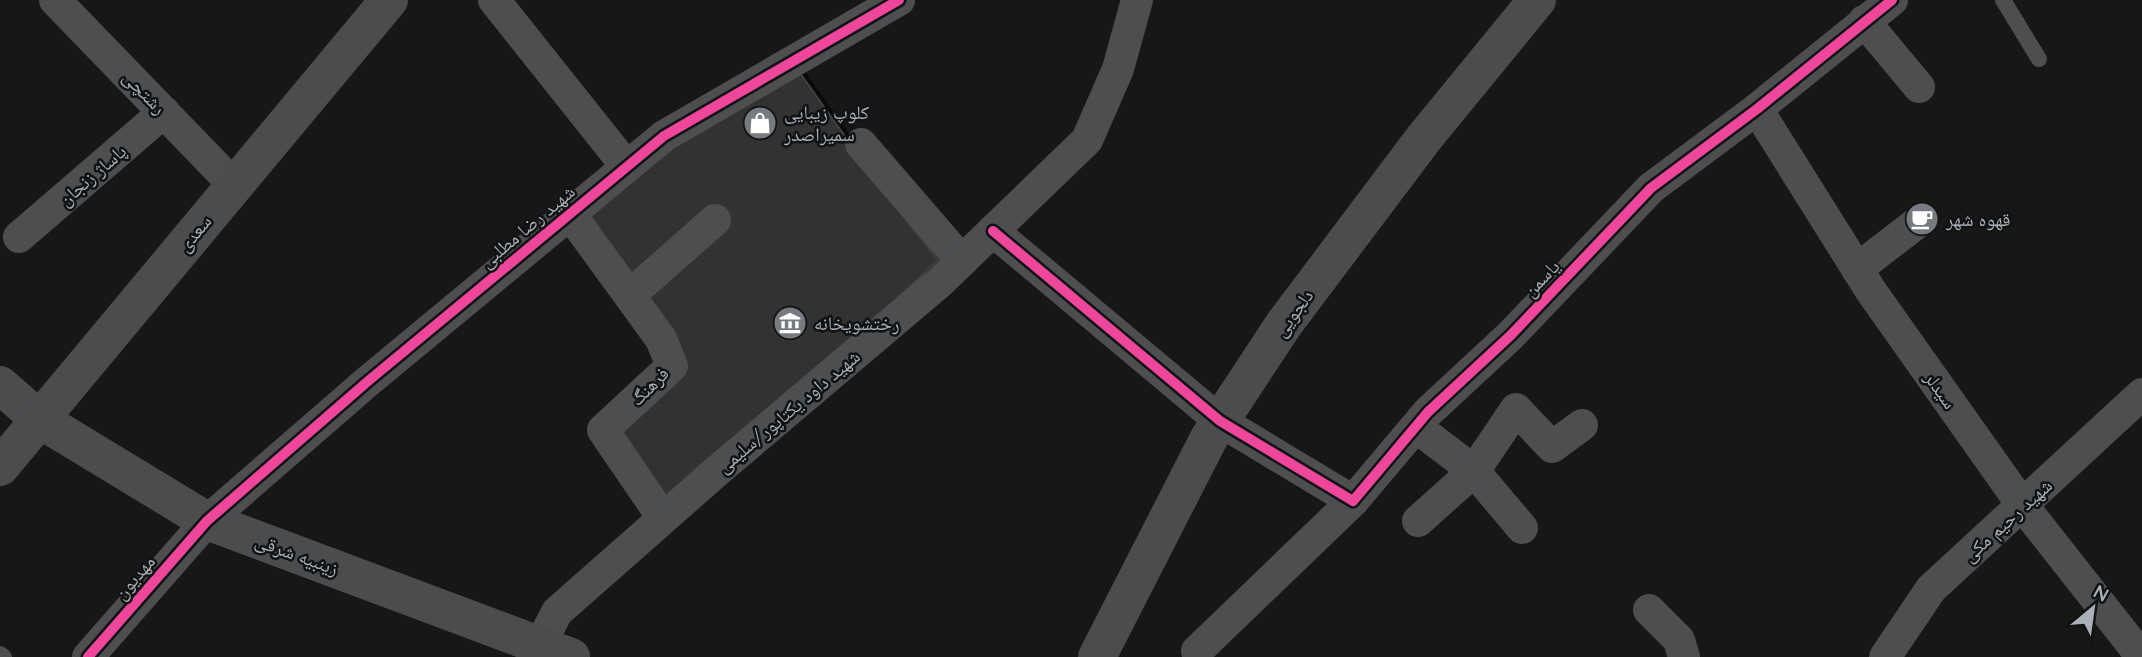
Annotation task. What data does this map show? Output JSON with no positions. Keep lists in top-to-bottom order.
{
  "streets": {
    "main road": ["سعدی", "دلجویی", "زینبیه شرقی"],
    "street": [
      "رشتچی",
      "پاساژ زنجان",
      "شهید رضا مطلبی",
      "یاسمن",
      "فرهنگ",
      "سیدلر",
      "شهید داود یکتاپور/سلیمی",
      "شهید رحیم مکی",
      "مهدیون"
    ]
  },
  "crossings": [
    ["رشتچی", "پاساژ زنجان"],
    ["رشتچی", "سعدی"],
    ["شهید رضا مطلبی", "فرهنگ"],
    ["شهید رضا مطلبی", "زینبیه شرقی"],
    ["شهید رضا مطلبی", "مهدیون"],
    ["سعدی", "زینبیه شرقی"],
    ["یاسمن", "سیدلر"],
    ["فرهنگ", "شهید داود یکتاپور/سلیمی"],
    ["سیدلر", "شهید رحیم مکی"],
    ["شهید داود یکتاپور/سلیمی", "زینبیه شرقی"],
    ["زینبیه شرقی", "مهدیون"]
  ],
  "places": {
    "shop": ["کلوپ زیبایی سمیراصدر"],
    "cafe": ["قهوه شهر"],
    "museum": ["رختشویخانه"]
  },
  "north": "top right"
}
